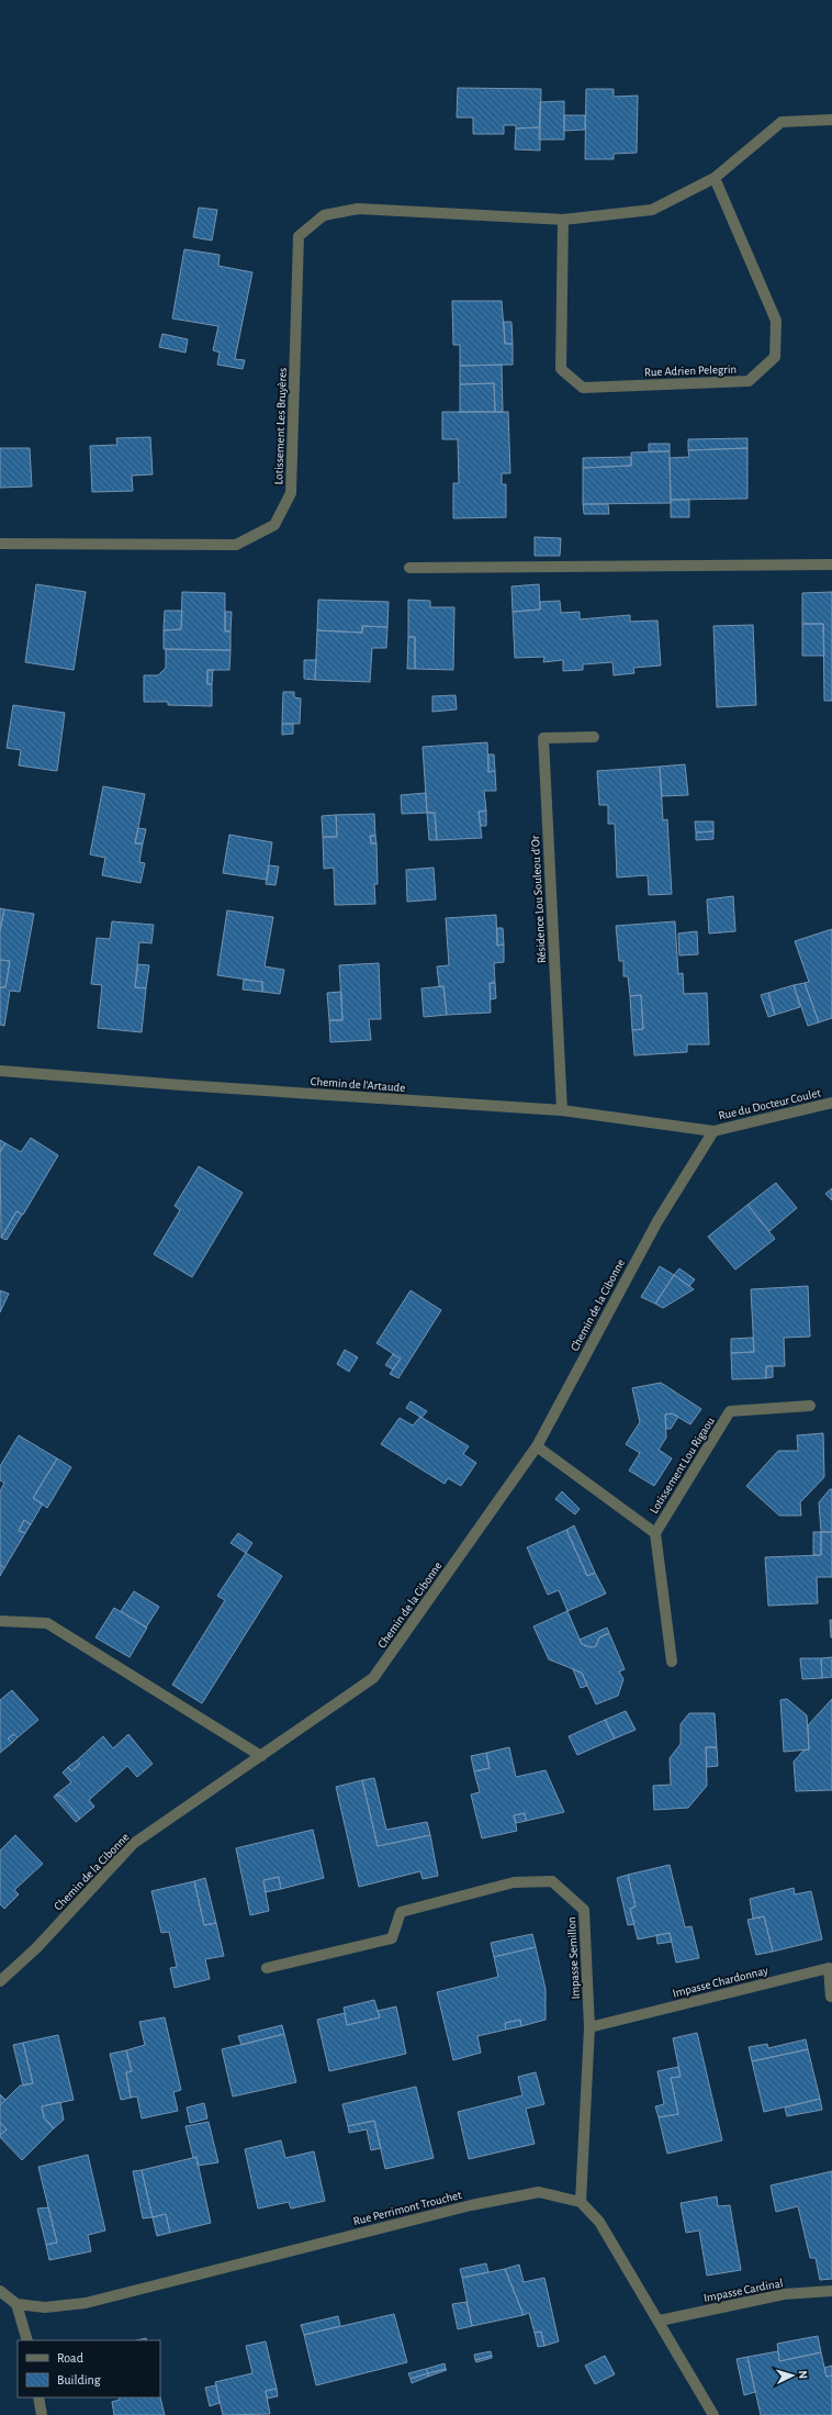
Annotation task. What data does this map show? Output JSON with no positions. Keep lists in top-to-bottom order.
{
  "streets": {
    "street": [
      "Rue Adrien Pelegrin",
      "Lotissement Les Bruyères",
      "Résidence Lou Souleou d'Or",
      "Chemin de l'Artaude",
      "Rue du Docteur Coulet",
      "Chemin de la Cibonne",
      "Lotissement Lou Rigaou",
      "Impasse Semillon",
      "Impasse Chardonnay",
      "Rue Perrimont Trouchet",
      "Impasse Cardinal"
    ]
  },
  "crossings": [
    ["Rue Adrien Pelegrin", "Lotissement Les Bruyères"],
    ["Résidence Lou Souleou d'Or", "Chemin de l'Artaude"],
    ["Chemin de l'Artaude", "Rue du Docteur Coulet"],
    ["Chemin de l'Artaude", "Chemin de la Cibonne"],
    ["Rue du Docteur Coulet", "Chemin de la Cibonne"],
    ["Chemin de la Cibonne", "Lotissement Lou Rigaou"],
    ["Impasse Semillon", "Impasse Chardonnay"],
    ["Impasse Semillon", "Rue Perrimont Trouchet"]
  ],
  "legend": ["Road", "Building"],
  "north": "right"
}
